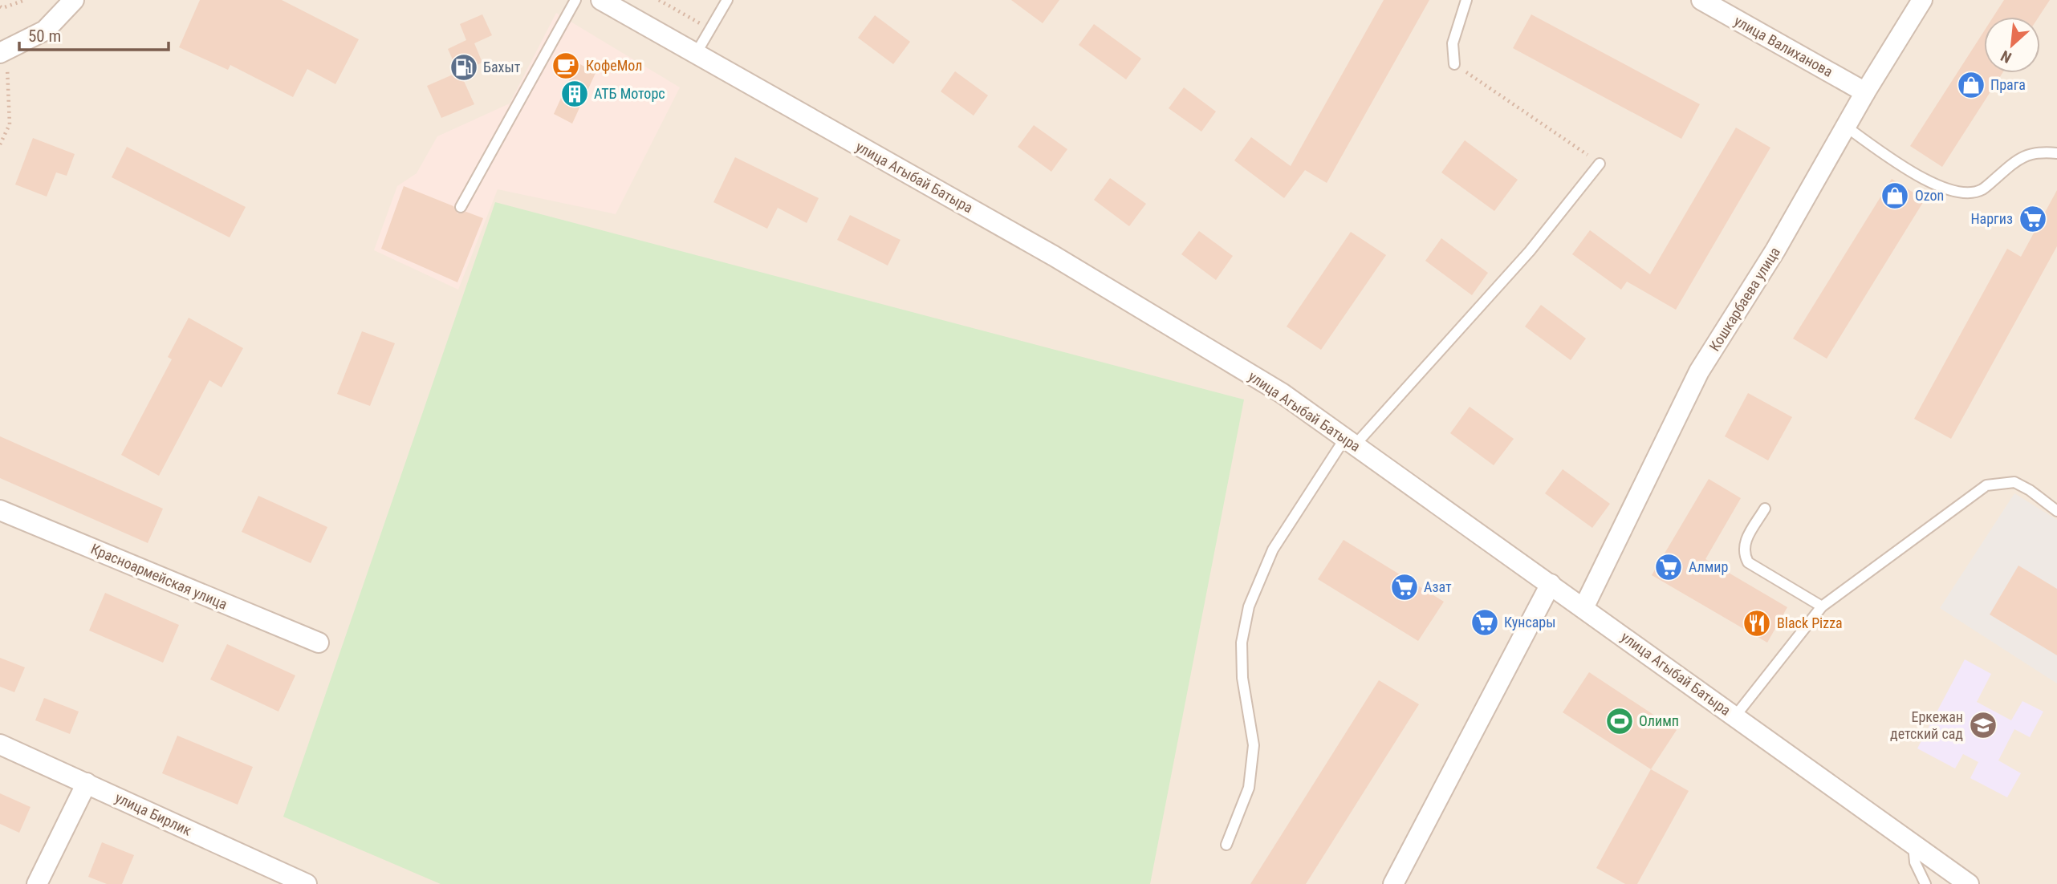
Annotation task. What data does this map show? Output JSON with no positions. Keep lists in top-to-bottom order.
{
  "streets": {
    "street": [
      "улица Валиханова",
      "улица Агыбай Батыра",
      "Кошкарбаева улица",
      "Красноармейская улица",
      "улица Бирлик"
    ]
  },
  "crossings": [
    ["улица Валиханова", "Кошкарбаева улица"],
    ["улица Агыбай Батыра", "Кошкарбаева улица"]
  ],
  "places": {
    "cafe": ["КофеМол"],
    "fuel station": ["Бахыт"],
    "shop": ["Прага", "Ozon"],
    "building": ["АТБ Моторс"],
    "supermarket": [
      "Наргиз",
      "Алмир",
      "Азат",
      "Кунсары"
    ],
    "restaurant": ["Black Pizza"],
    "sports": ["Олимп"],
    "school or university": ["Еркежан детский сад"]
  },
  "scale_bar": "50 m",
  "north": "bottom left"
}
